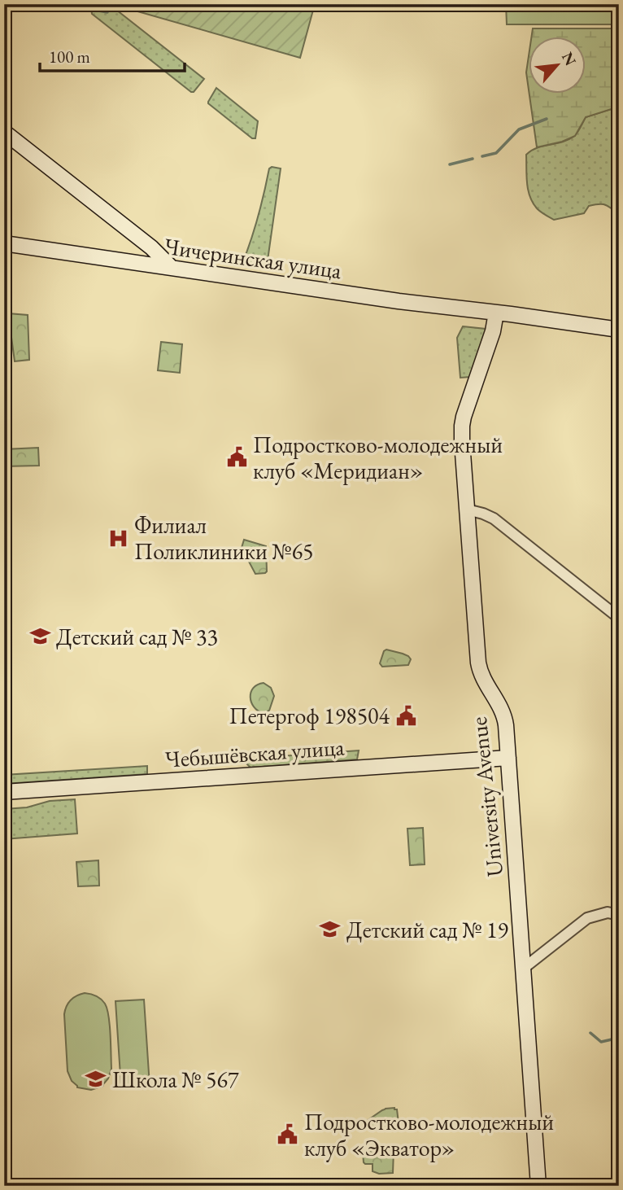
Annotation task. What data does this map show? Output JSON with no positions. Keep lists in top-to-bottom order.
{
  "streets": {
    "street": ["Чичеринская улица", "Чебышёвская улица", "University Avenue"]
  },
  "crossings": [
    ["Чичеринская улица", "University Avenue"],
    ["Чебышёвская улица", "University Avenue"]
  ],
  "places": {
    "public building": ["Подростково-молодежный клуб «Меридиан»", "Петергоф 198504", "Подростково-молодежный клуб «Экватор»"],
    "hospital": ["Филиал Поликлиники №65"],
    "school or university": ["Детский сад № 33", "Детский сад № 19", "Школа № 567"]
  },
  "scale_bar": "100 m",
  "north": "top right"
}
